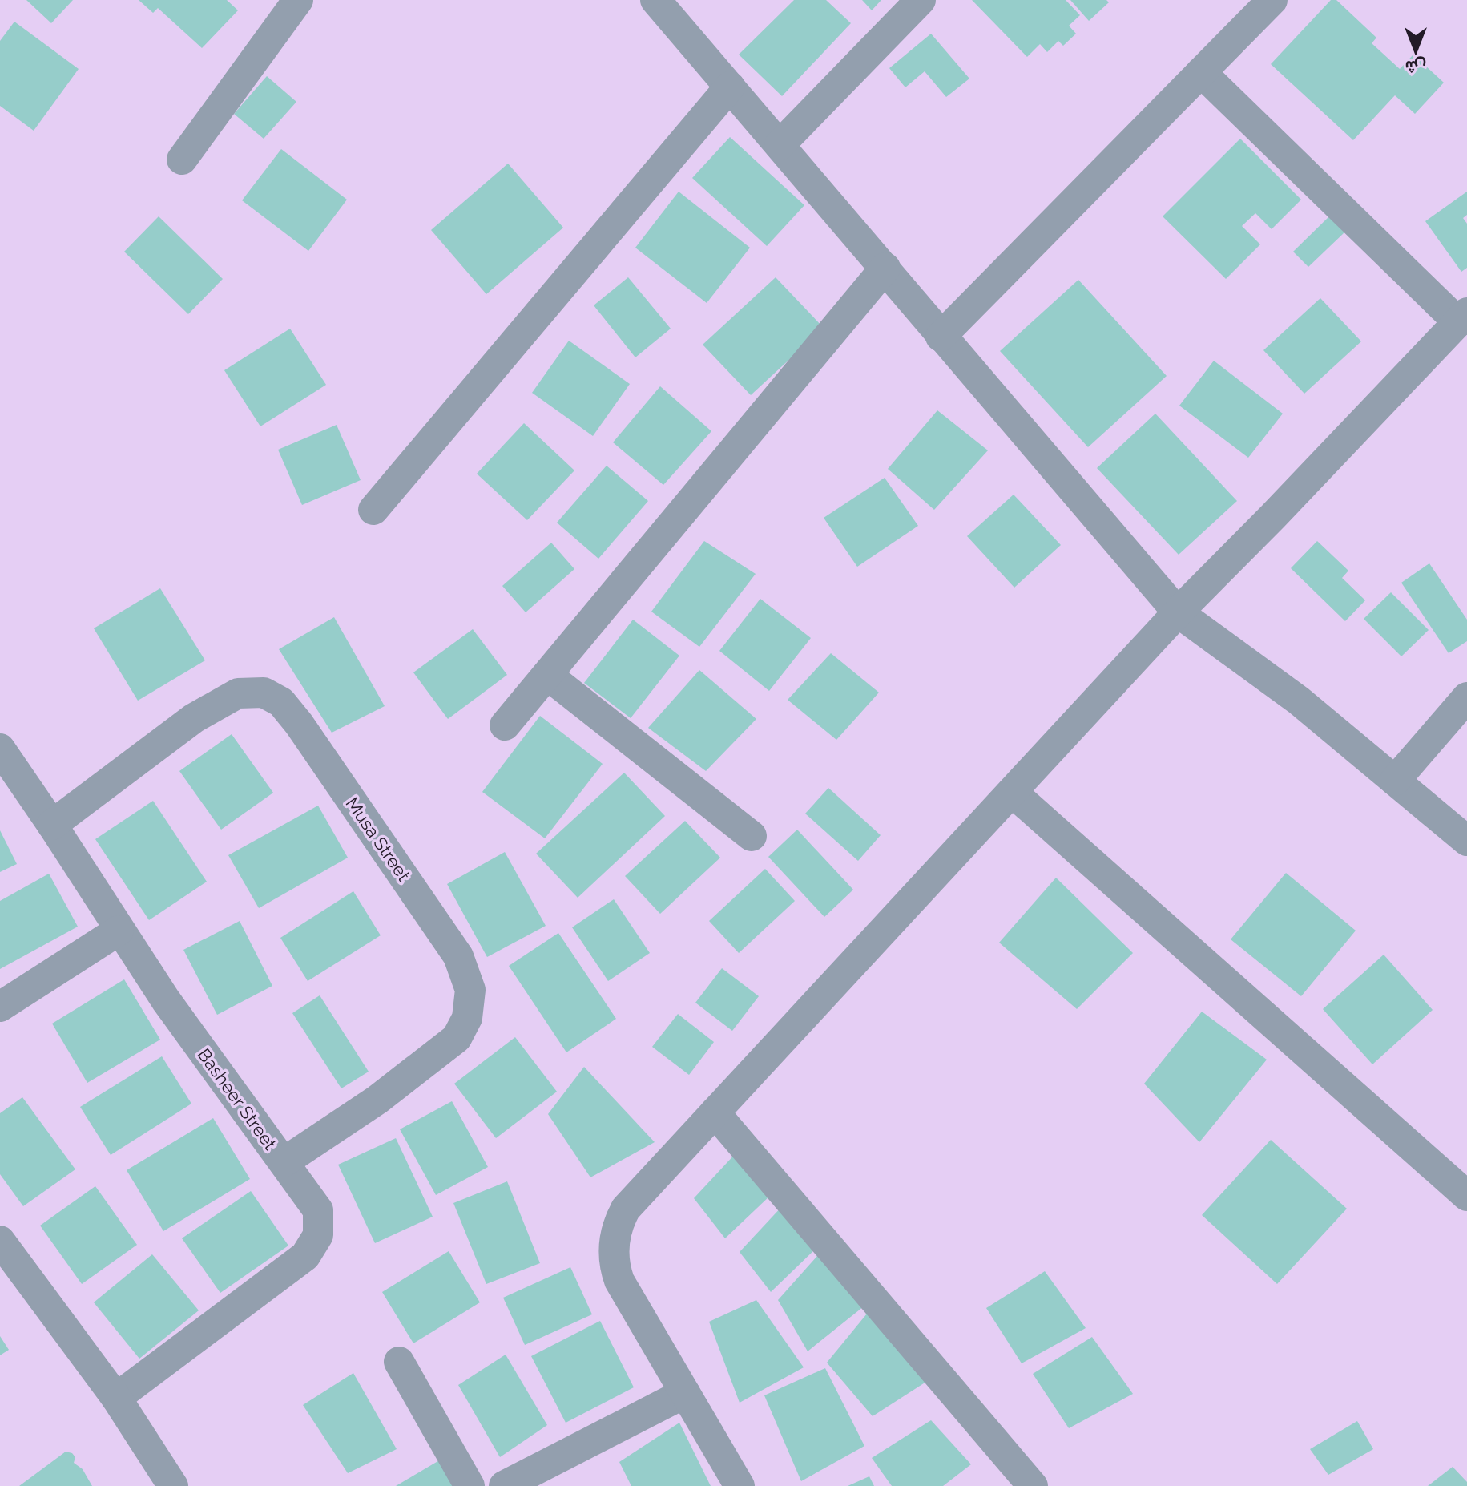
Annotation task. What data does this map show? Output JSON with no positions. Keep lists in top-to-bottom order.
{
  "streets": {
    "street": ["Musa Street", "Basheer Street"]
  },
  "crossings": [
    ["Musa Street", "Basheer Street"]
  ],
  "north": "bottom"
}
